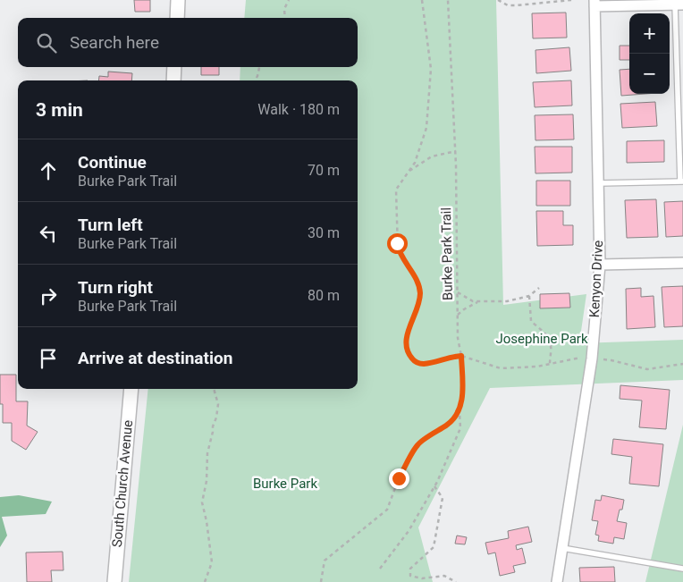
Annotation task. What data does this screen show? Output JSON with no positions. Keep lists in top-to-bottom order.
{
  "streets": {
    "street": ["Kenyon Drive", "South Church Avenue"],
    "path": ["Burke Park Trail"]
  },
  "parks": ["Josephine Park", "Burke Park"],
  "page": {
    "map_buttons": ["+", "−"],
    "search": "Search here",
    "heading": ["3 min", "Walk · 180 m"],
    "list": [
      ["Continue", "Burke Park Trail", "70 m"],
      ["Turn left", "Burke Park Trail", "30 m"],
      ["Turn right", "Burke Park Trail", "80 m"],
      "Arrive at destination"
    ]
  }
}
